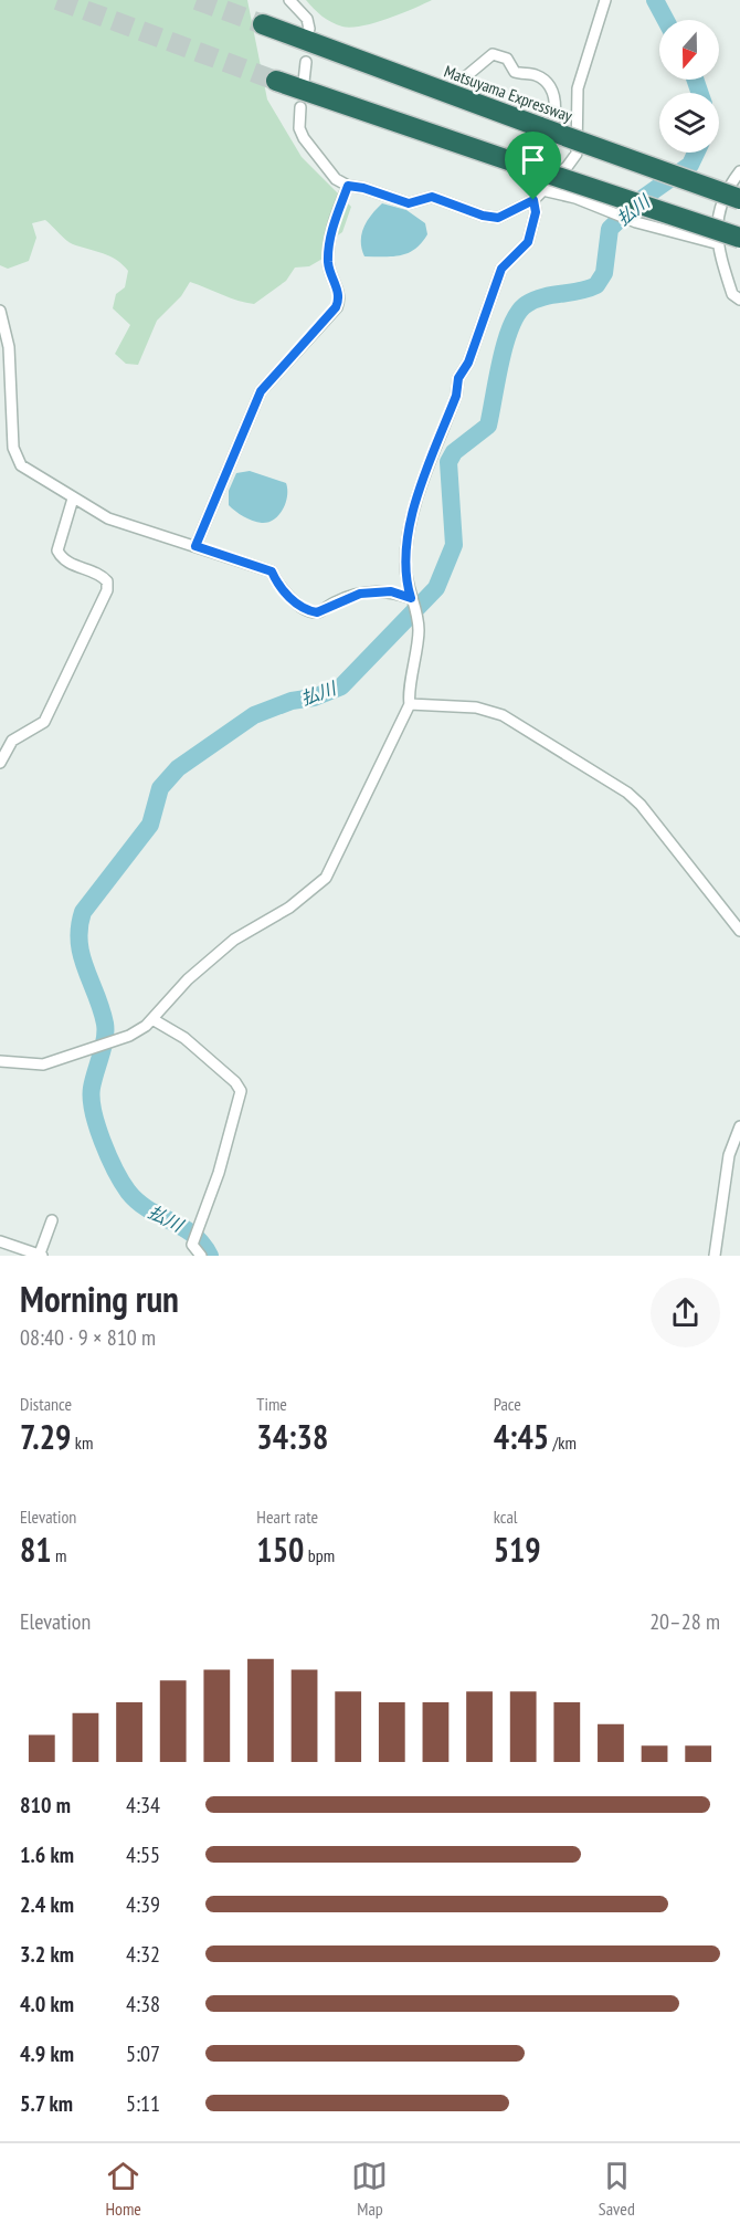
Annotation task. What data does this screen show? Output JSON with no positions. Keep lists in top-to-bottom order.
{
  "streets": {
    "highway": ["Matsuyama Expressway"]
  },
  "water": ["払川"],
  "north": "bottom",
  "page": {
    "heading": ["Morning run", "08:40 · 9 × 810 m"],
    "stats": [
      ["Distance", "7.29 km"],
      ["Time", "34:38"],
      ["Pace", "4:45 /km"],
      ["Elevation", "81 m"],
      ["Heart rate", "150 bpm"],
      ["kcal", "519"]
    ],
    "chart": ["Elevation", "20–28 m"],
    "list": [
      {
        "name": "810 m",
        "note": "4:34"
      },
      {
        "name": "1.6 km",
        "note": "4:55"
      },
      {
        "name": "2.4 km",
        "note": "4:39"
      },
      {
        "name": "3.2 km",
        "note": "4:32"
      },
      {
        "name": "4.0 km",
        "note": "4:38"
      },
      {
        "name": "4.9 km",
        "note": "5:07"
      },
      {
        "name": "5.7 km",
        "note": "5:11"
      }
    ],
    "tabs": ["Home", "Map", "Saved"]
  }
}
